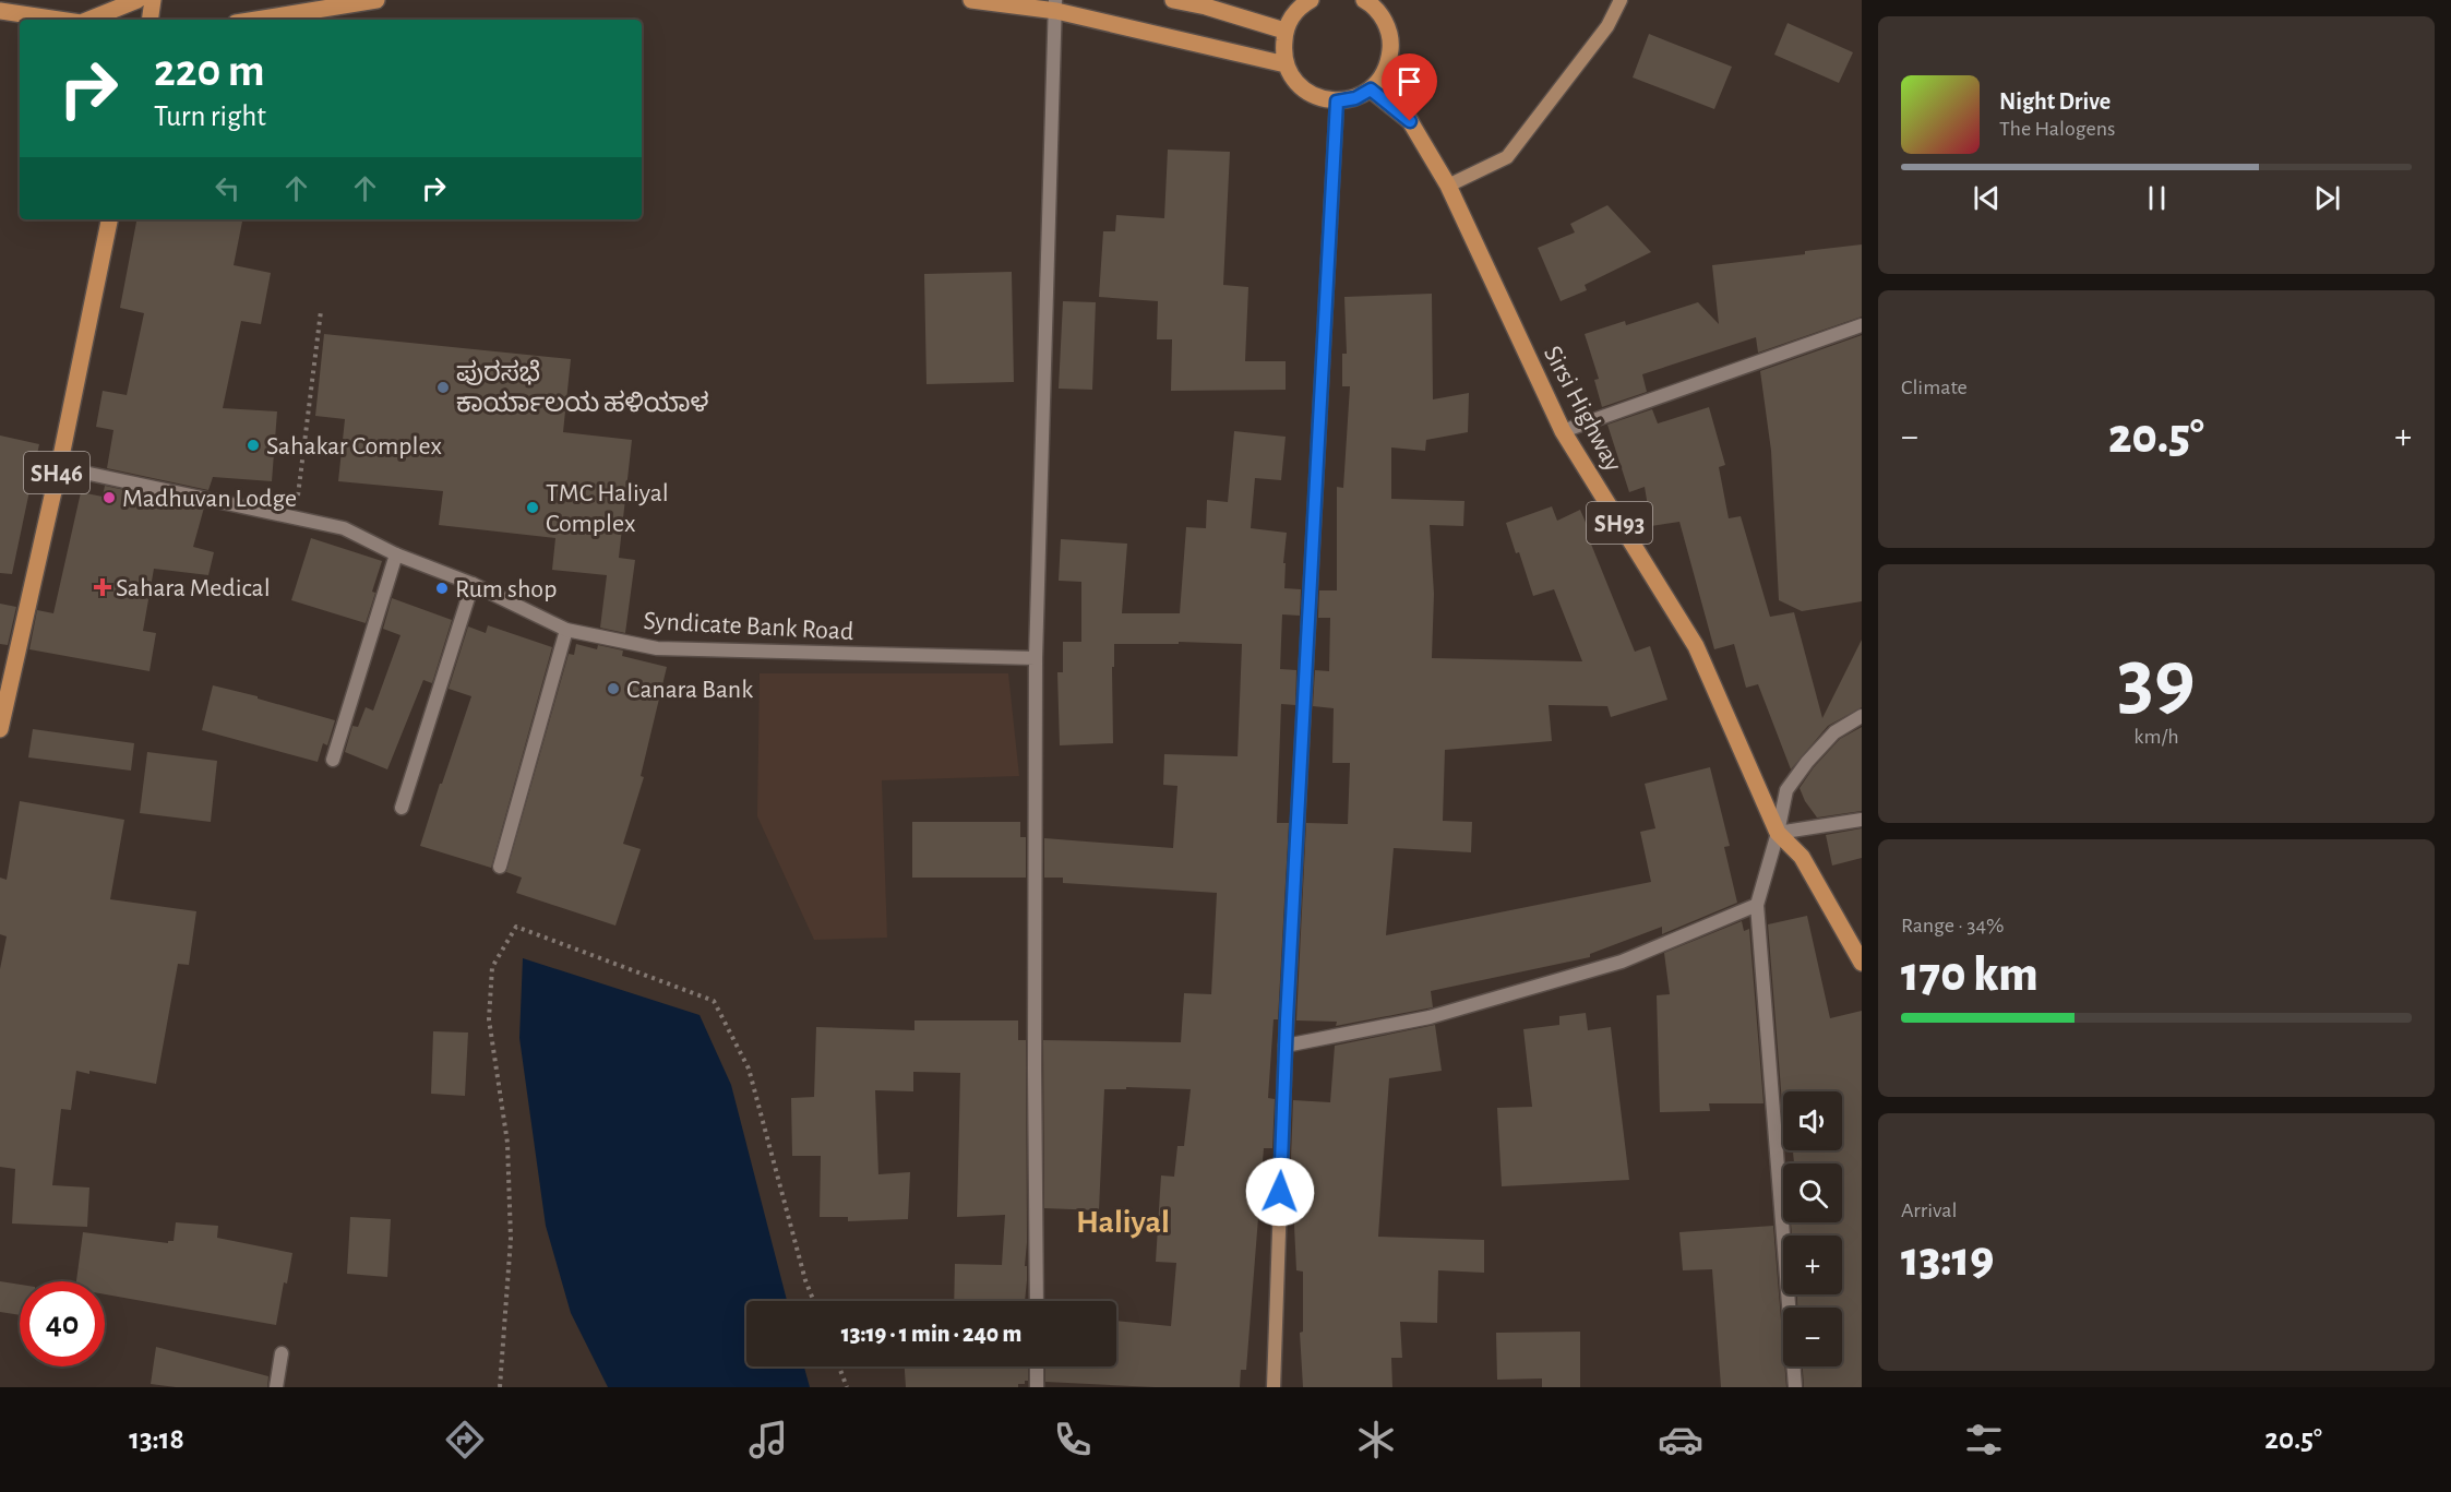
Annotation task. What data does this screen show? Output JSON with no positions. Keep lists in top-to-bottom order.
{
  "streets": {
    "main road": ["Sirsi Highway", "SH46", "SH93"],
    "street": ["Syndicate Bank Road"]
  },
  "crossings": [
    ["SH46", "Syndicate Bank Road"]
  ],
  "districts": ["Haliyal"],
  "places": {
    "other": [
      "ಪುರಸಭೆ ಕಾರ್ಯಾಲಯ ಹಳಿಯಾಳ",
      "Sahakar Complex",
      "Madhuvan Lodge",
      "TMC Haliyal Complex",
      "Rum shop",
      "Canara Bank"
    ],
    "health": ["Sahara Medical"]
  },
  "page": {
    "turn": ["220 m", "Turn right"],
    "song": ["Night Drive", "The Halogens"],
    "tile": [
      "Climate",
      ["39", "km/h"],
      ["Range · 34%", "170 km"],
      ["Arrival", "13:19"]
    ],
    "heat": ["−", "20.5°", "+"],
    "map_buttons": ["+", "−"],
    "limit": "40",
    "trip": "13:19 · 1 min · 240 m",
    "tabs": ["13:18", "20.5°"]
  }
}
